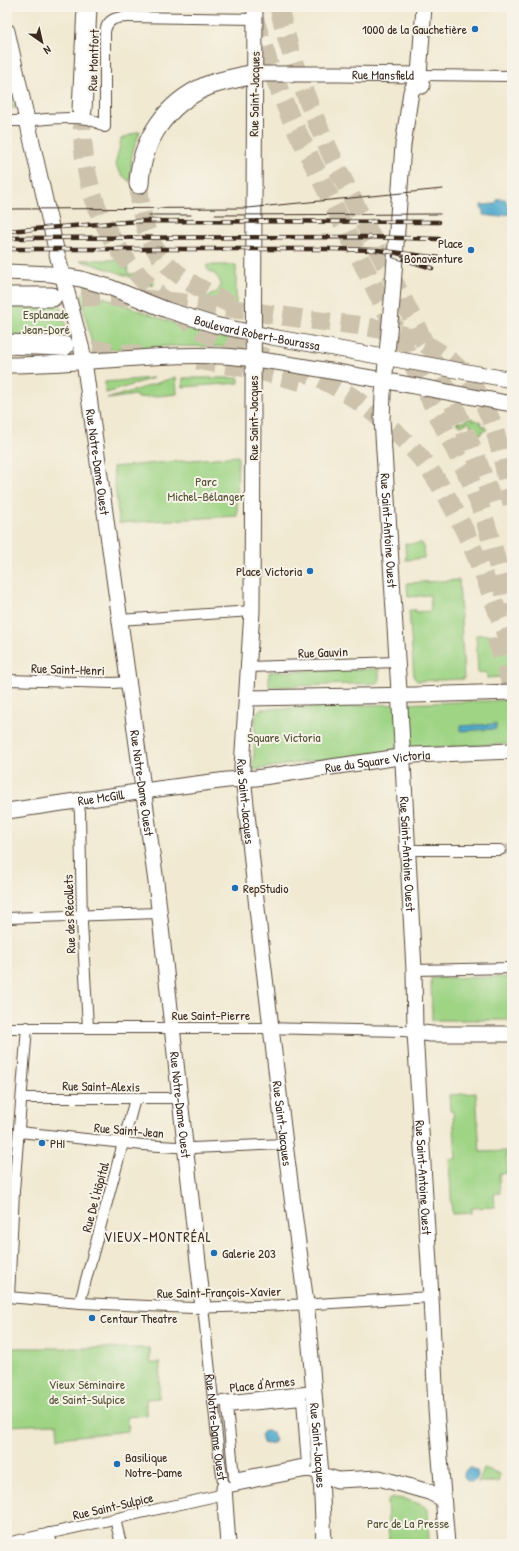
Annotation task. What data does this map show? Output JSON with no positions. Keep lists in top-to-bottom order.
{
  "streets": {
    "main road": [
      "Rue Mansfield",
      "Rue Saint-Jacques",
      "Boulevard Robert-Bourassa",
      "Rue Notre-Dame Ouest",
      "Rue Saint-Antoine Ouest",
      "Rue du Square Victoria",
      "Rue McGill"
    ],
    "street": [
      "Rue Montfort",
      "Rue Gauvin",
      "Rue Saint-Henri",
      "Rue des Récollets",
      "Rue Saint-Pierre",
      "Rue Saint-Alexis",
      "Rue Saint-Jean",
      "Rue De l'Hôpital",
      "Rue Saint-François-Xavier",
      "Place d'Armes",
      "Rue Saint-Sulpice"
    ]
  },
  "crossings": [
    ["Rue Montfort", "Rue Saint-Jacques"],
    ["Rue Montfort", "Rue Notre-Dame Ouest"],
    ["Rue Mansfield", "Rue Saint-Jacques"],
    ["Rue Mansfield", "Rue Saint-Antoine Ouest"],
    ["Rue Saint-Jacques", "Boulevard Robert-Bourassa"],
    ["Rue Saint-Jacques", "Rue Gauvin"],
    ["Rue Saint-Jacques", "Rue du Square Victoria"],
    ["Rue Saint-Jacques", "Rue McGill"],
    ["Rue Saint-Jacques", "Rue Saint-Pierre"],
    ["Rue Saint-Jacques", "Rue Saint-Jean"],
    ["Rue Saint-Jacques", "Rue Saint-François-Xavier"],
    ["Rue Saint-Jacques", "Place d'Armes"],
    ["Boulevard Robert-Bourassa", "Rue Notre-Dame Ouest"],
    ["Boulevard Robert-Bourassa", "Rue Saint-Antoine Ouest"],
    ["Rue Notre-Dame Ouest", "Rue Saint-Henri"],
    ["Rue Notre-Dame Ouest", "Rue McGill"],
    ["Rue Notre-Dame Ouest", "Rue Saint-Pierre"],
    ["Rue Notre-Dame Ouest", "Rue Saint-Alexis"],
    ["Rue Notre-Dame Ouest", "Rue Saint-Jean"],
    ["Rue Notre-Dame Ouest", "Rue Saint-François-Xavier"],
    ["Rue Notre-Dame Ouest", "Place d'Armes"],
    ["Rue Notre-Dame Ouest", "Rue Saint-Sulpice"],
    ["Rue Saint-Antoine Ouest", "Rue Gauvin"],
    ["Rue Saint-Antoine Ouest", "Rue du Square Victoria"],
    ["Rue Saint-Antoine Ouest", "Rue Saint-Pierre"],
    ["Rue Saint-Antoine Ouest", "Rue Saint-François-Xavier"],
    ["Rue du Square Victoria", "Rue McGill"],
    ["Rue McGill", "Rue des Récollets"],
    ["Rue des Récollets", "Rue Saint-Pierre"],
    ["Rue Saint-Alexis", "Rue De l'Hôpital"],
    ["Rue Saint-Jean", "Rue De l'Hôpital"],
    ["Rue De l'Hôpital", "Rue Saint-François-Xavier"]
  ],
  "districts": ["VIEUX-MONTRÉAL"],
  "parks": [
    "Esplanade Jean-Doré",
    "Parc Michel-Bélanger",
    "Square Victoria",
    "Vieux Séminaire de Saint-Sulpice",
    "Parc de La Presse"
  ],
  "places": [
    "1000 de la Gauchetière",
    "Place Bonaventure",
    "Place Victoria",
    "RepStudio",
    "PHI",
    "Galerie 203",
    "Centaur Theatre",
    "Basilique Notre-Dame"
  ],
  "north": "bottom right"
}
